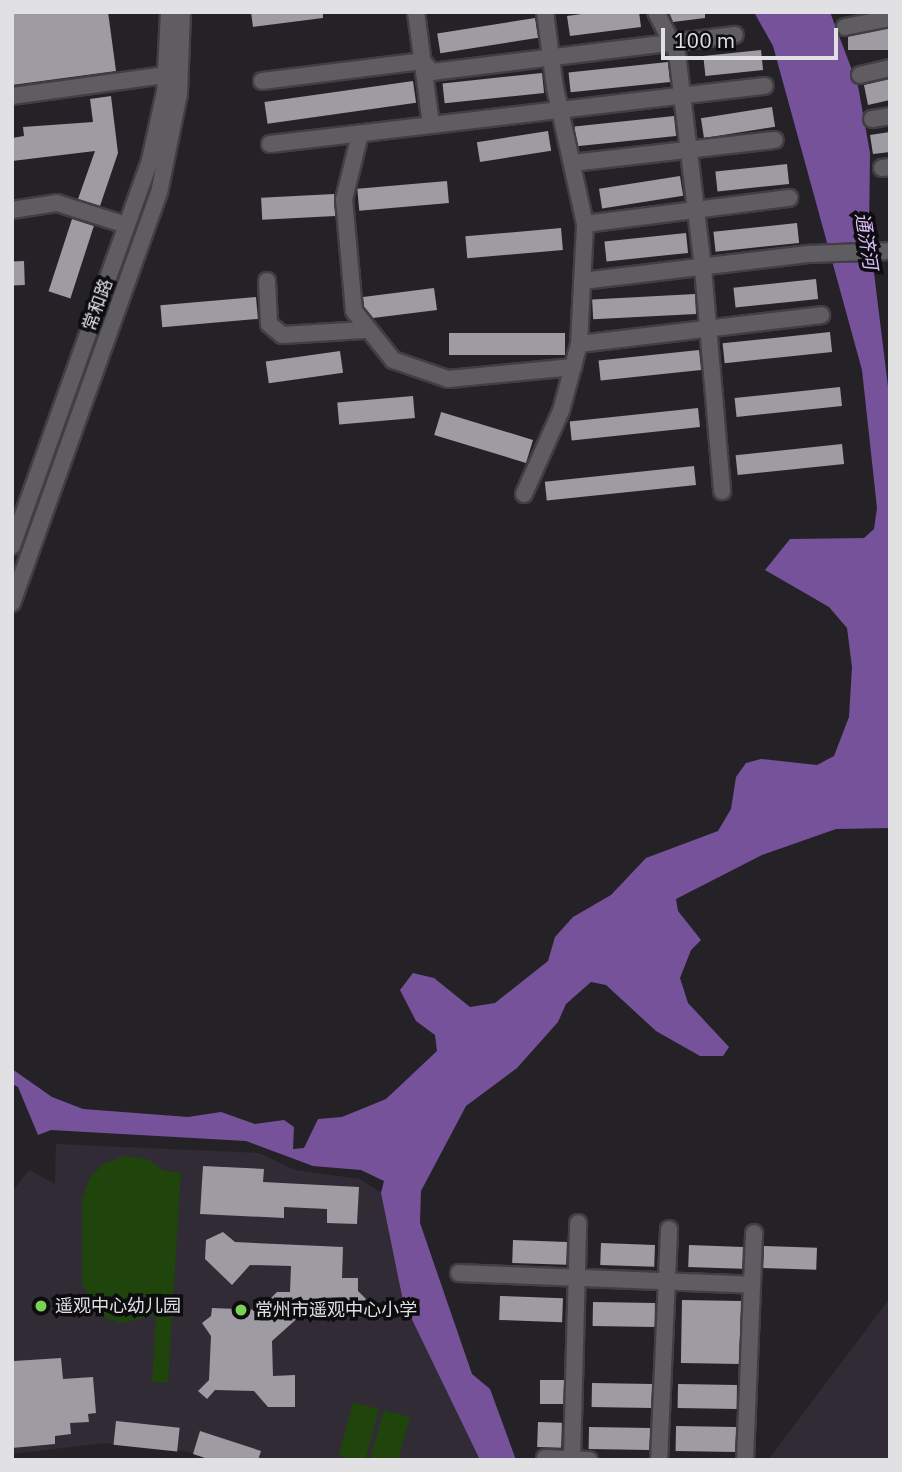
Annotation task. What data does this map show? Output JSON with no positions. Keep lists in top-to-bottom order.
{
  "streets": {
    "street": ["常和路"]
  },
  "water": ["通济河"],
  "places": ["遥观中心幼儿园", "常州市遥观中心小学"],
  "scale_bar": "100 m"
}
